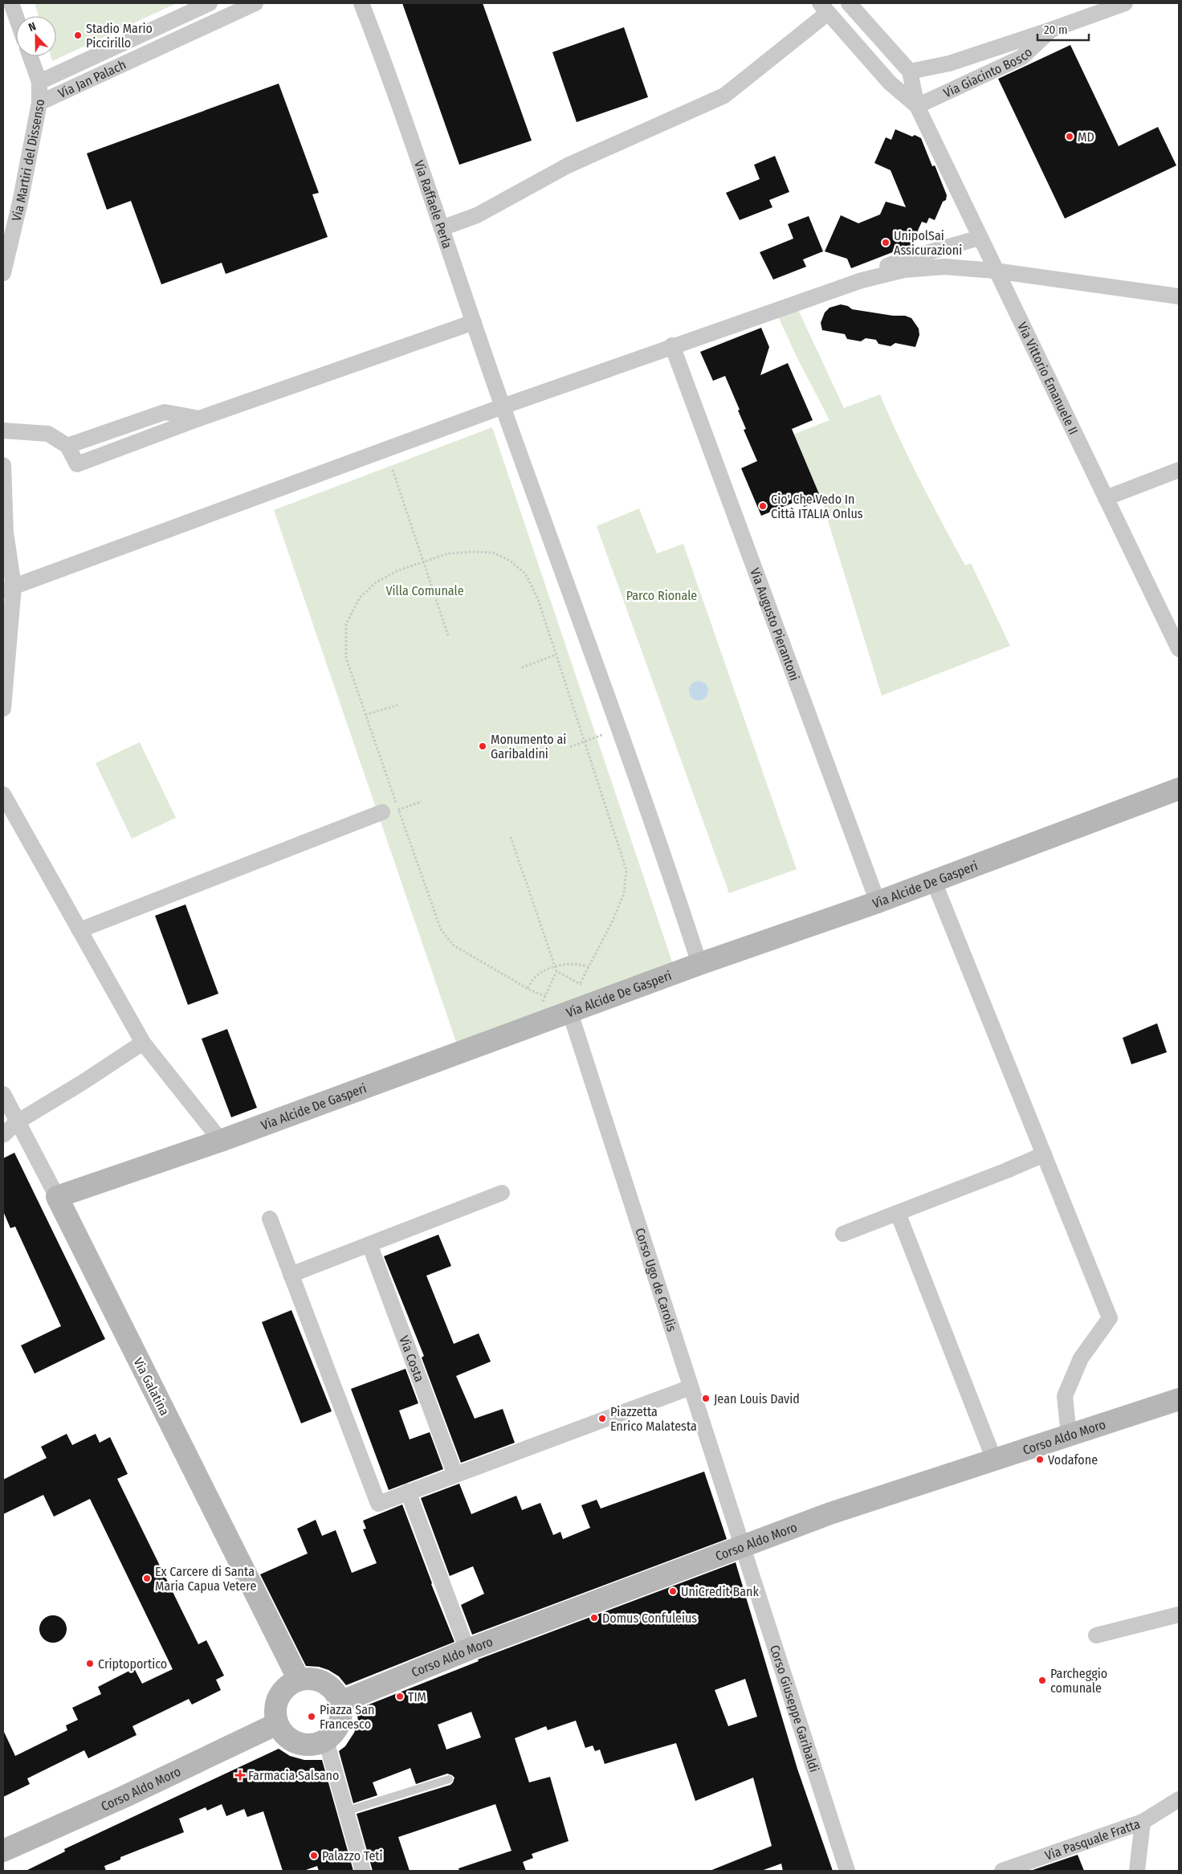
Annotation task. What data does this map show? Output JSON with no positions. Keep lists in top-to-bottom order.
{
  "streets": {
    "main road": ["Via Alcide De Gasperi", "Via Galatina", "Corso Aldo Moro"],
    "street": [
      "Via Giacinto Bosco",
      "Via Jan Palach",
      "Via Martiri del Dissenso",
      "Via Raffaele Perla",
      "Via Vittorio Emanuele II",
      "Via Augusto Pierantoni",
      "Corso Ugo de Carolis",
      "Via Costa",
      "Corso Giuseppe Garibaldi",
      "Via Pasquale Fratta"
    ]
  },
  "crossings": [
    ["Via Giacinto Bosco", "Via Vittorio Emanuele II"],
    ["Via Jan Palach", "Via Martiri del Dissenso"],
    ["Via Raffaele Perla", "Via Alcide De Gasperi"],
    ["Via Augusto Pierantoni", "Via Alcide De Gasperi"],
    ["Via Alcide De Gasperi", "Corso Ugo de Carolis"],
    ["Via Alcide De Gasperi", "Via Galatina"],
    ["Corso Ugo de Carolis", "Corso Aldo Moro"],
    ["Corso Ugo de Carolis", "Corso Giuseppe Garibaldi"],
    ["Via Galatina", "Corso Aldo Moro"],
    ["Corso Aldo Moro", "Corso Giuseppe Garibaldi"]
  ],
  "parks": ["Villa Comunale", "Parco Rionale"],
  "places": {
    "other": [
      "Stadio Mario Piccirillo",
      "MD",
      "UnipolSai Assicurazioni",
      "Cio' Che Vedo In Città ITALIA Onlus",
      "Monumento ai Garibaldini",
      "Jean Louis David",
      "Piazzetta Enrico Malatesta",
      "Vodafone",
      "Ex Carcere di Santa Maria Capua Vetere",
      "UniCredit Bank",
      "Domus Confuleius",
      "Criptoportico",
      "Parcheggio comunale",
      "TIM",
      "Piazza San Francesco",
      "Palazzo Teti"
    ],
    "health": ["Farmacia Salsano"]
  },
  "scale_bar": "20 m",
  "north": "top"
}
